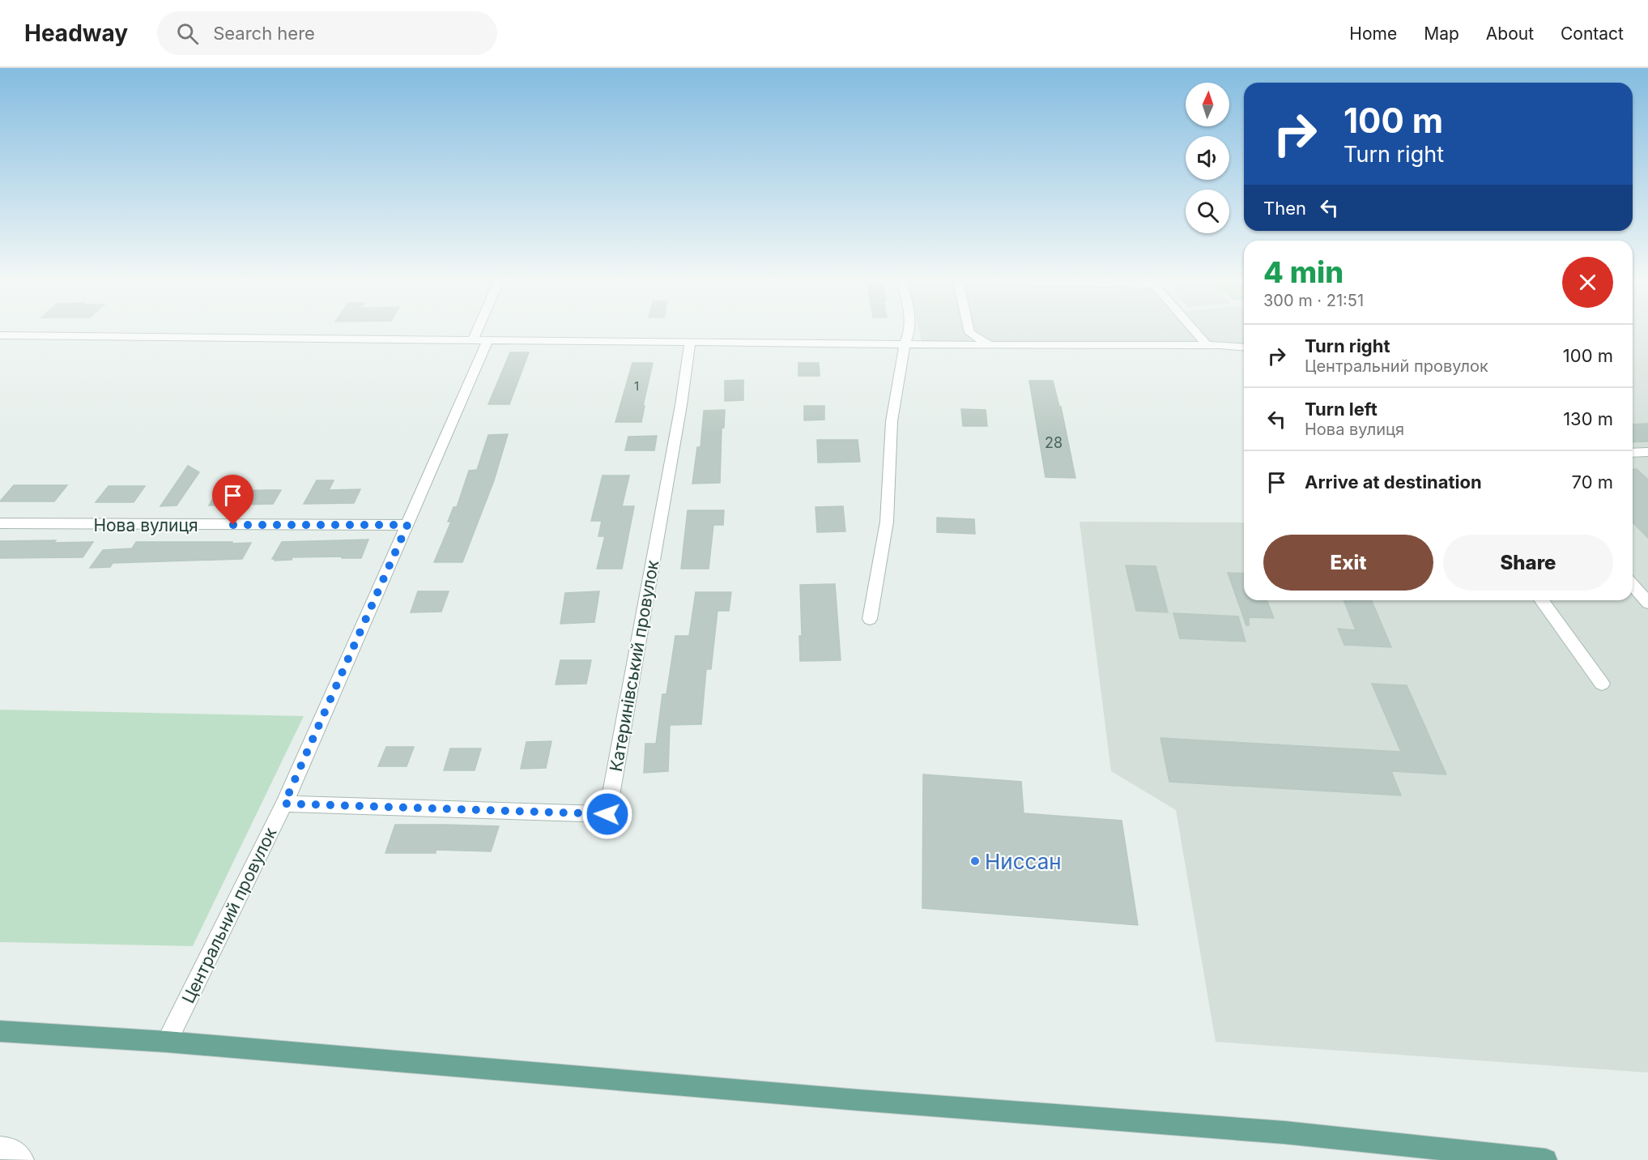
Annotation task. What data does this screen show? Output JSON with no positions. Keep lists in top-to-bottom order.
{
  "streets": {
    "street": ["Нова вулиця", "Катеринівський провулок", "Центральний провулок"]
  },
  "crossings": [
    ["Нова вулиця", "Центральний провулок"],
    ["Катеринівський провулок", "Центральний провулок"]
  ],
  "places": ["Ниссан"],
  "house_numbers": ["1", "28"],
  "north": "top",
  "page": {
    "header": "Headway",
    "search": "Search here",
    "nav": [
      "Home",
      "Map",
      "About",
      "Contact"
    ],
    "turn": ["100 m", "Turn right"],
    "then": "Then",
    "heading": ["4 min", "300 m · 21:51"],
    "list": [
      {
        "name": "Turn right",
        "note": "Центральний провулок",
        "value": "100 m"
      },
      {
        "name": "Turn left",
        "note": "Нова вулиця",
        "value": "130 m"
      },
      {
        "name": "Arrive at destination",
        "value": "70 m"
      }
    ],
    "buttons": ["Exit", "Share"]
  }
}
